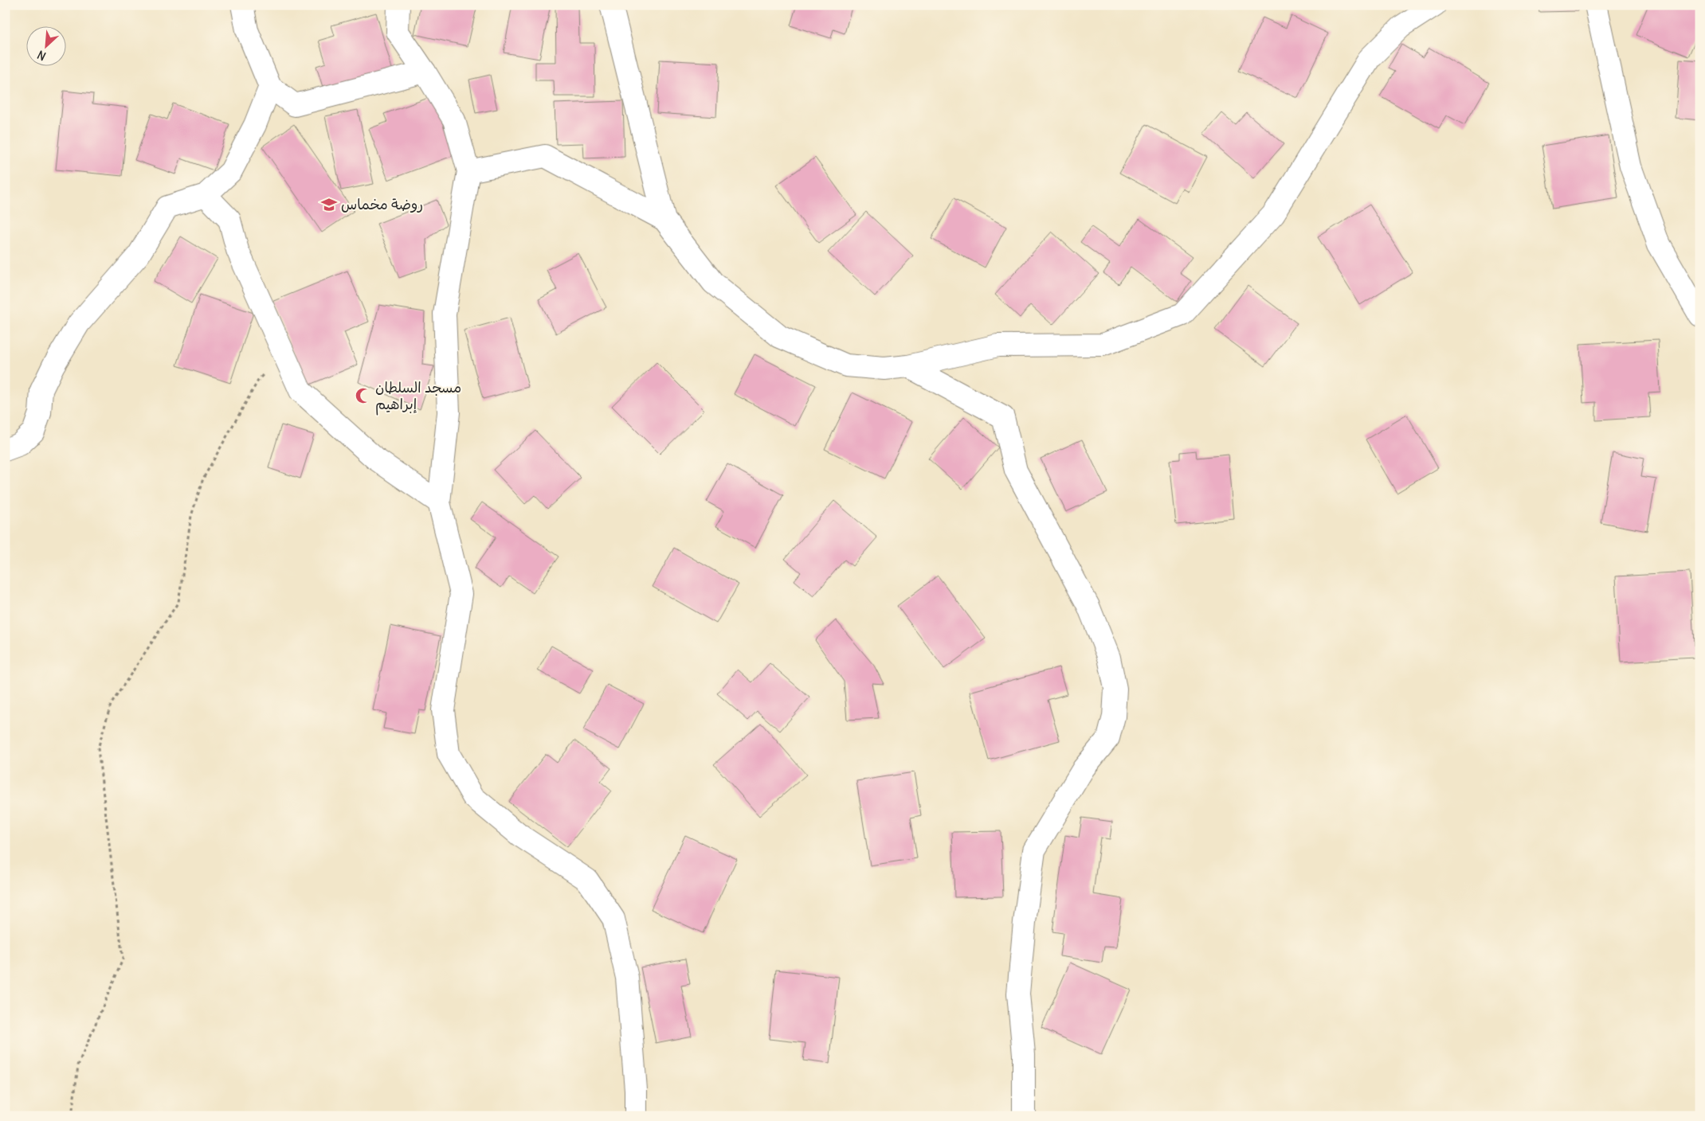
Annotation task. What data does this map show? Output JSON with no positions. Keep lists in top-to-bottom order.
{
  "places": {
    "school or university": ["روضة مخماس"],
    "mosque": ["مسجد السلطان إبراهيم"]
  },
  "north": "bottom left"
}
